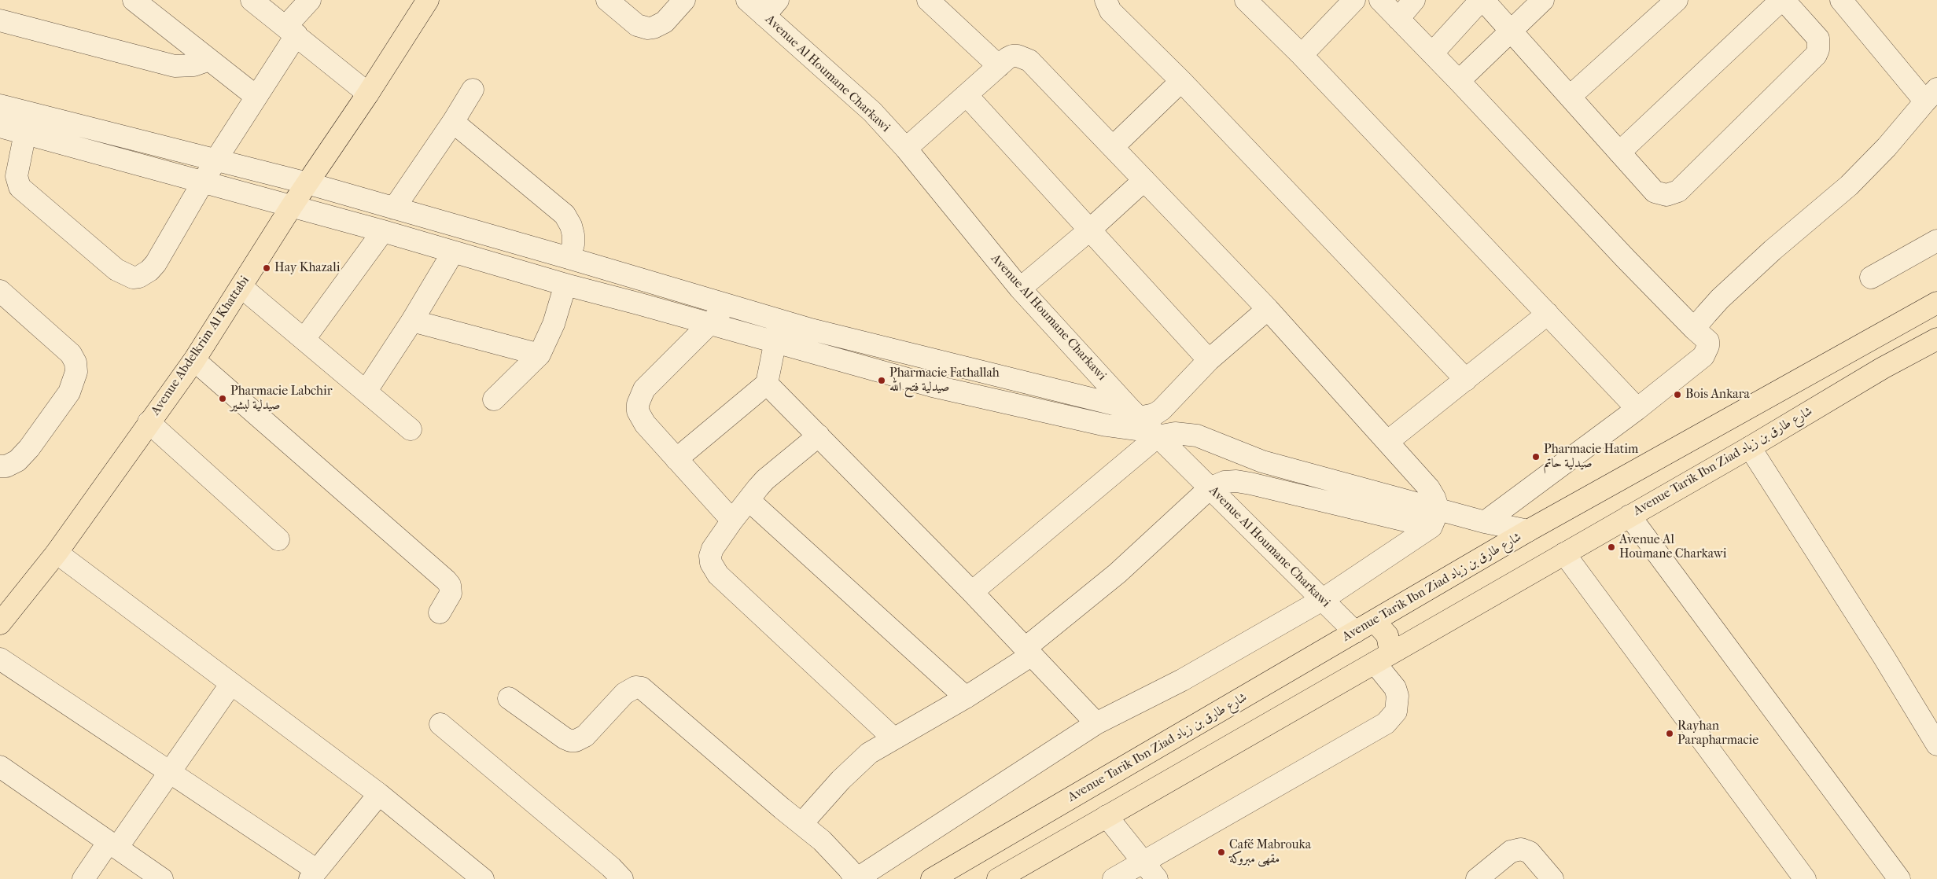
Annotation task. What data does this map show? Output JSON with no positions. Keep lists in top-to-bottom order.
{
  "streets": {
    "main road": ["Avenue Abdelkrim Al Khattabi", "Avenue Tarik Ibn Ziad شارع طارق بن زياد"],
    "street": ["Avenue Al Houmane Charkawi"]
  },
  "crossings": [
    ["Avenue Al Houmane Charkawi", "Avenue Tarik Ibn Ziad شارع طارق بن زياد"]
  ],
  "places": [
    "Hay Khazali",
    "Pharmacie Fathallah صيدلية فتح الله",
    "Bois Ankara",
    "Pharmacie Labchir صيدلية لبشير",
    "Pharmacie Hatim صيدلية حاتم",
    "Avenue Al Houmane Charkawi",
    "Rayhan Parapharmacie",
    "Café Mabrouka مقهى مبروكة"
  ]
}
